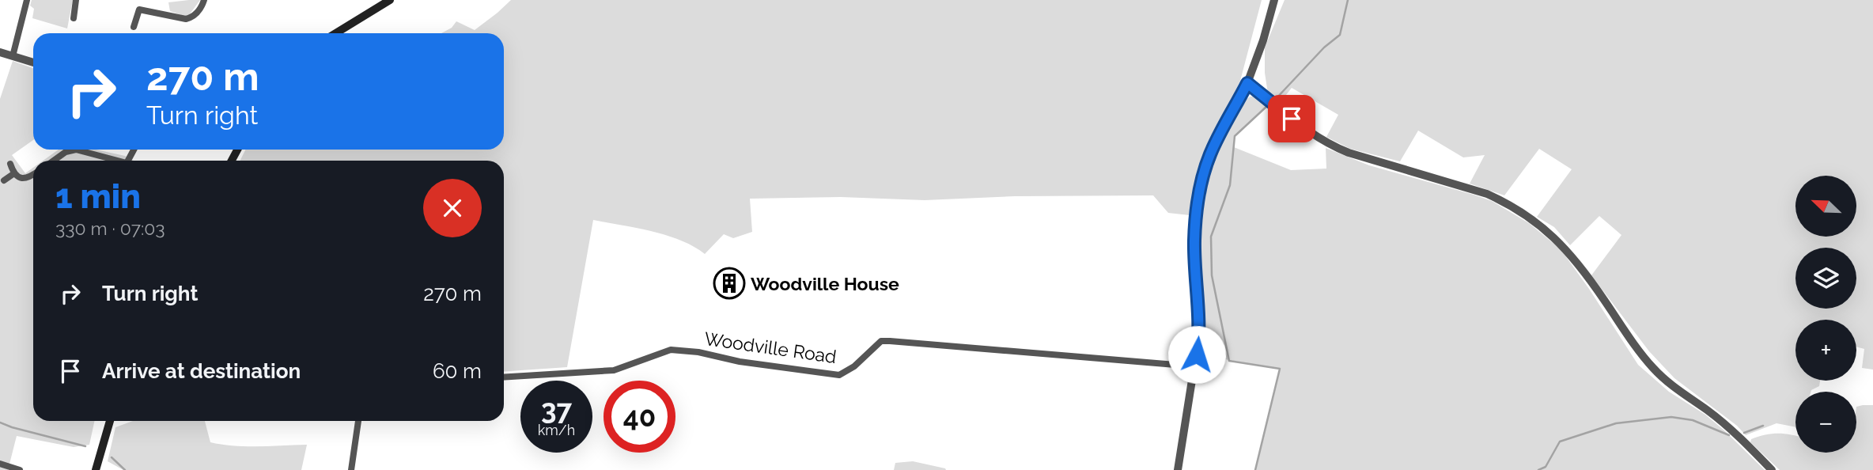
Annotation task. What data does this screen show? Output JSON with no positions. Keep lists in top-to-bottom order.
{
  "streets": {
    "street": ["Woodville Road"]
  },
  "places": {
    "building": ["Woodville House"]
  },
  "north": "top left",
  "page": {
    "turn": ["270 m", "Turn right"],
    "heading": ["1 min", "330 m · 07:03"],
    "map_buttons": ["+", "−"],
    "list": [
      {
        "name": "Turn right",
        "value": "270 m"
      },
      {
        "name": "Arrive at destination",
        "value": "60 m"
      }
    ],
    "speed": "37 km/h",
    "limit": "40"
  }
}
